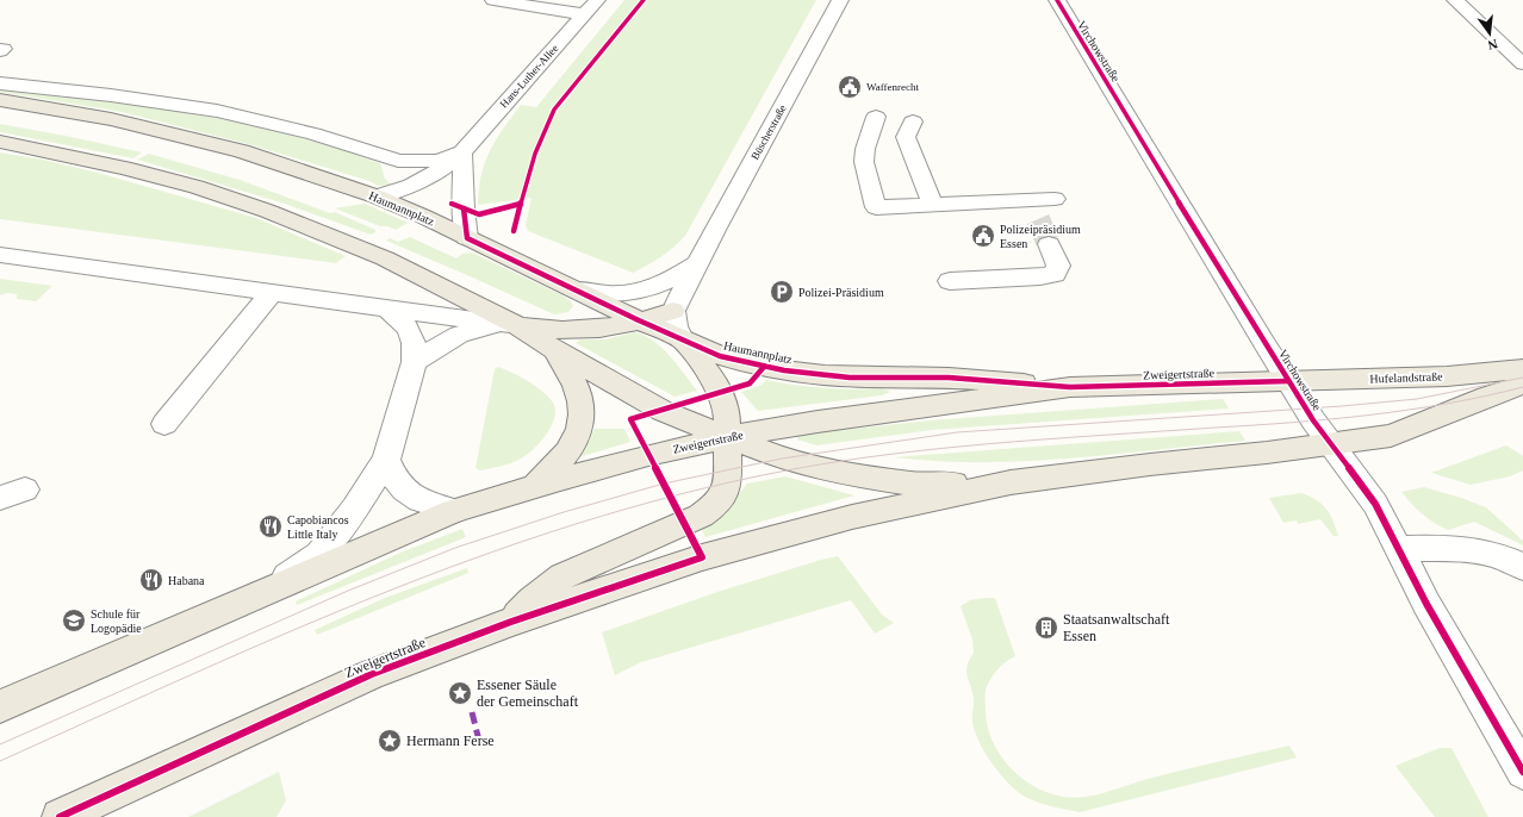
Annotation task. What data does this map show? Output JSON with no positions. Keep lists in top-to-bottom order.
{
  "streets": {
    "main road": ["Haumannplatz", "Zweigertstraße", "Hufelandstraße"],
    "street": ["Virchowstraße", "Hans-Luther-Allee", "Büscherstraße"]
  },
  "crossings": [
    ["Virchowstraße", "Zweigertstraße"],
    ["Virchowstraße", "Hufelandstraße"],
    ["Hans-Luther-Allee", "Haumannplatz"],
    ["Büscherstraße", "Haumannplatz"],
    ["Haumannplatz", "Zweigertstraße"],
    ["Zweigertstraße", "Hufelandstraße"]
  ],
  "places": {
    "public building": ["Waffenrecht", "Polizeipräsidium Essen"],
    "parking": ["Polizei-Präsidium"],
    "restaurant": ["Capobiancos Little Italy", "Habana"],
    "school or university": ["Schule für Logopädie"],
    "building": ["Staatsanwaltschaft Essen"],
    "place": ["Essener Säule der Gemeinschaft", "Hermann Ferse"]
  },
  "north": "bottom"
}
